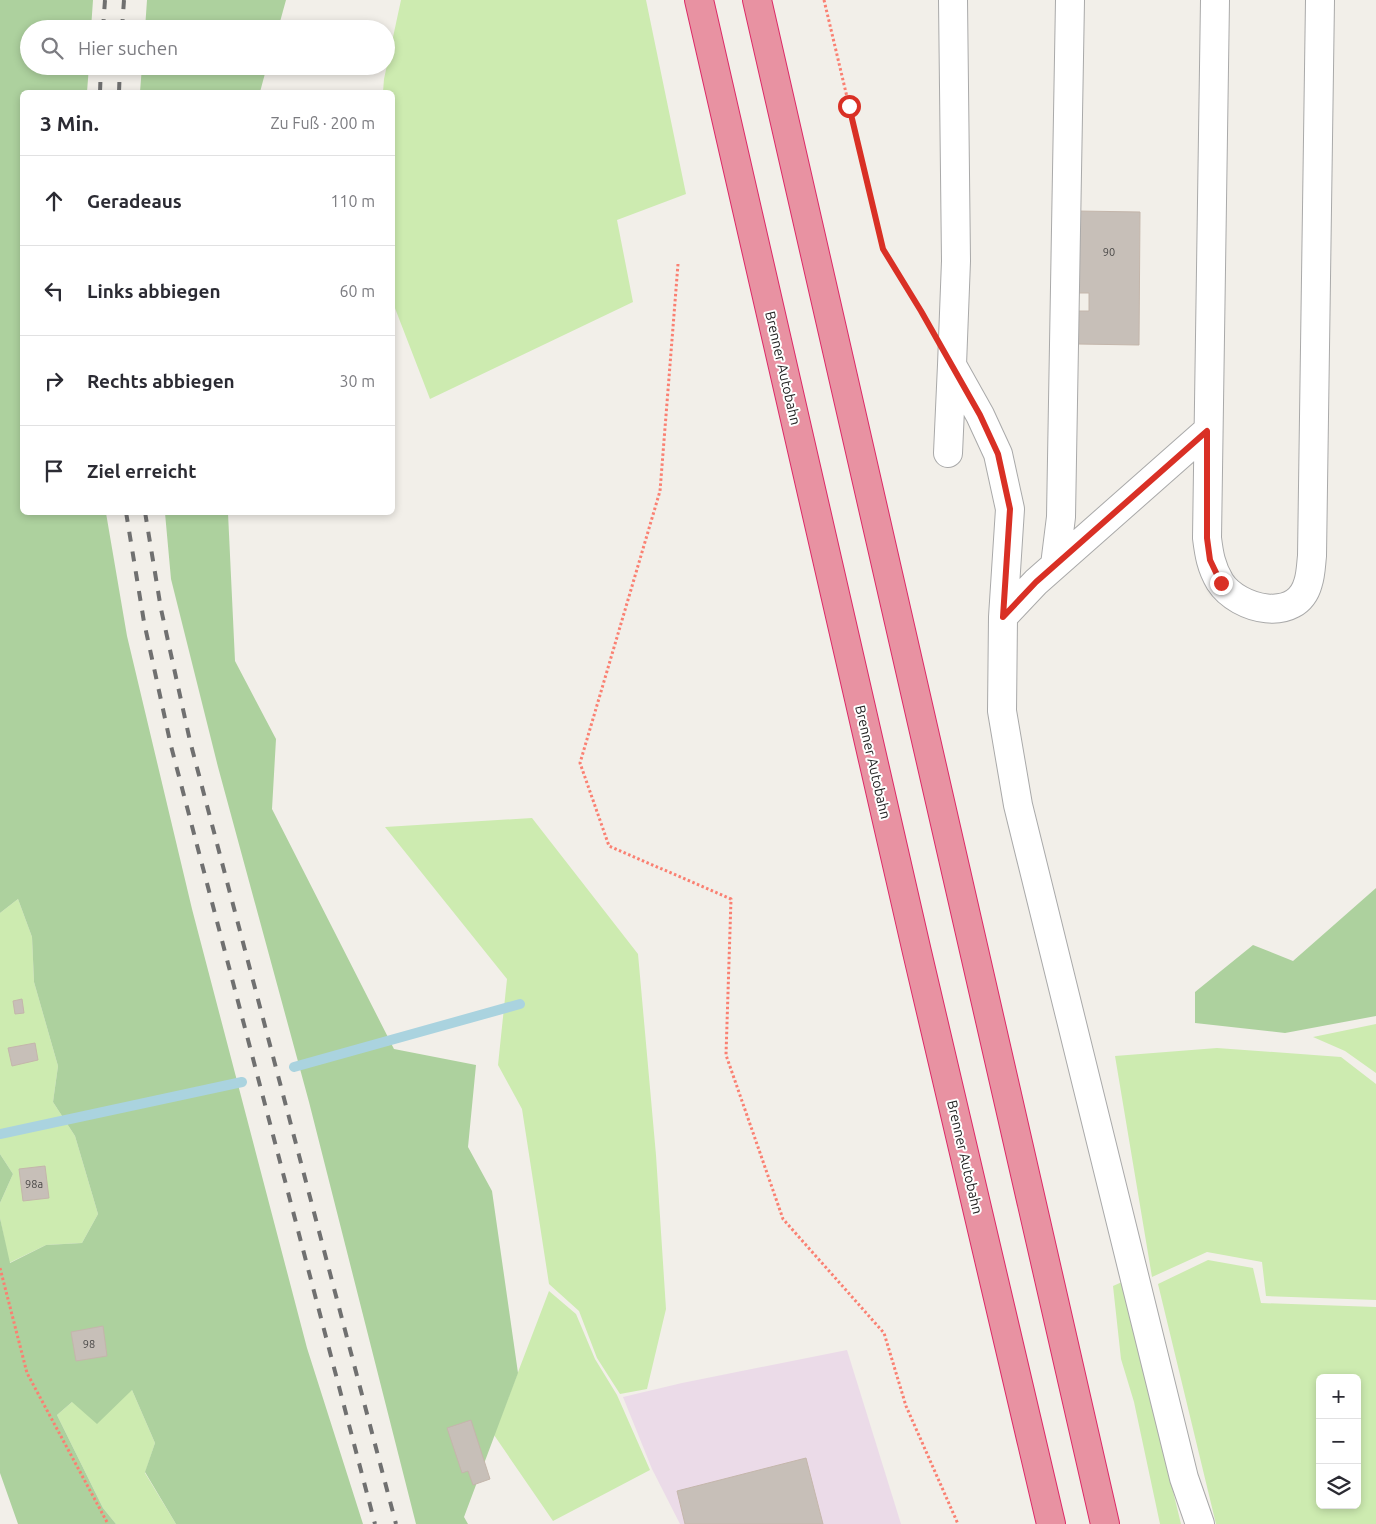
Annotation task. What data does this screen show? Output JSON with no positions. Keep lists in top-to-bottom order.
{
  "streets": {
    "highway": ["Brenner Autobahn"]
  },
  "house_numbers": ["90", "98a", "98"],
  "page": {
    "search": "Hier suchen",
    "heading": ["3 Min.", "Zu Fuß · 200 m"],
    "list": [
      ["Geradeaus", "110 m"],
      ["Links abbiegen", "60 m"],
      ["Rechts abbiegen", "30 m"],
      "Ziel erreicht"
    ],
    "map_buttons": ["+", "−"]
  }
}
